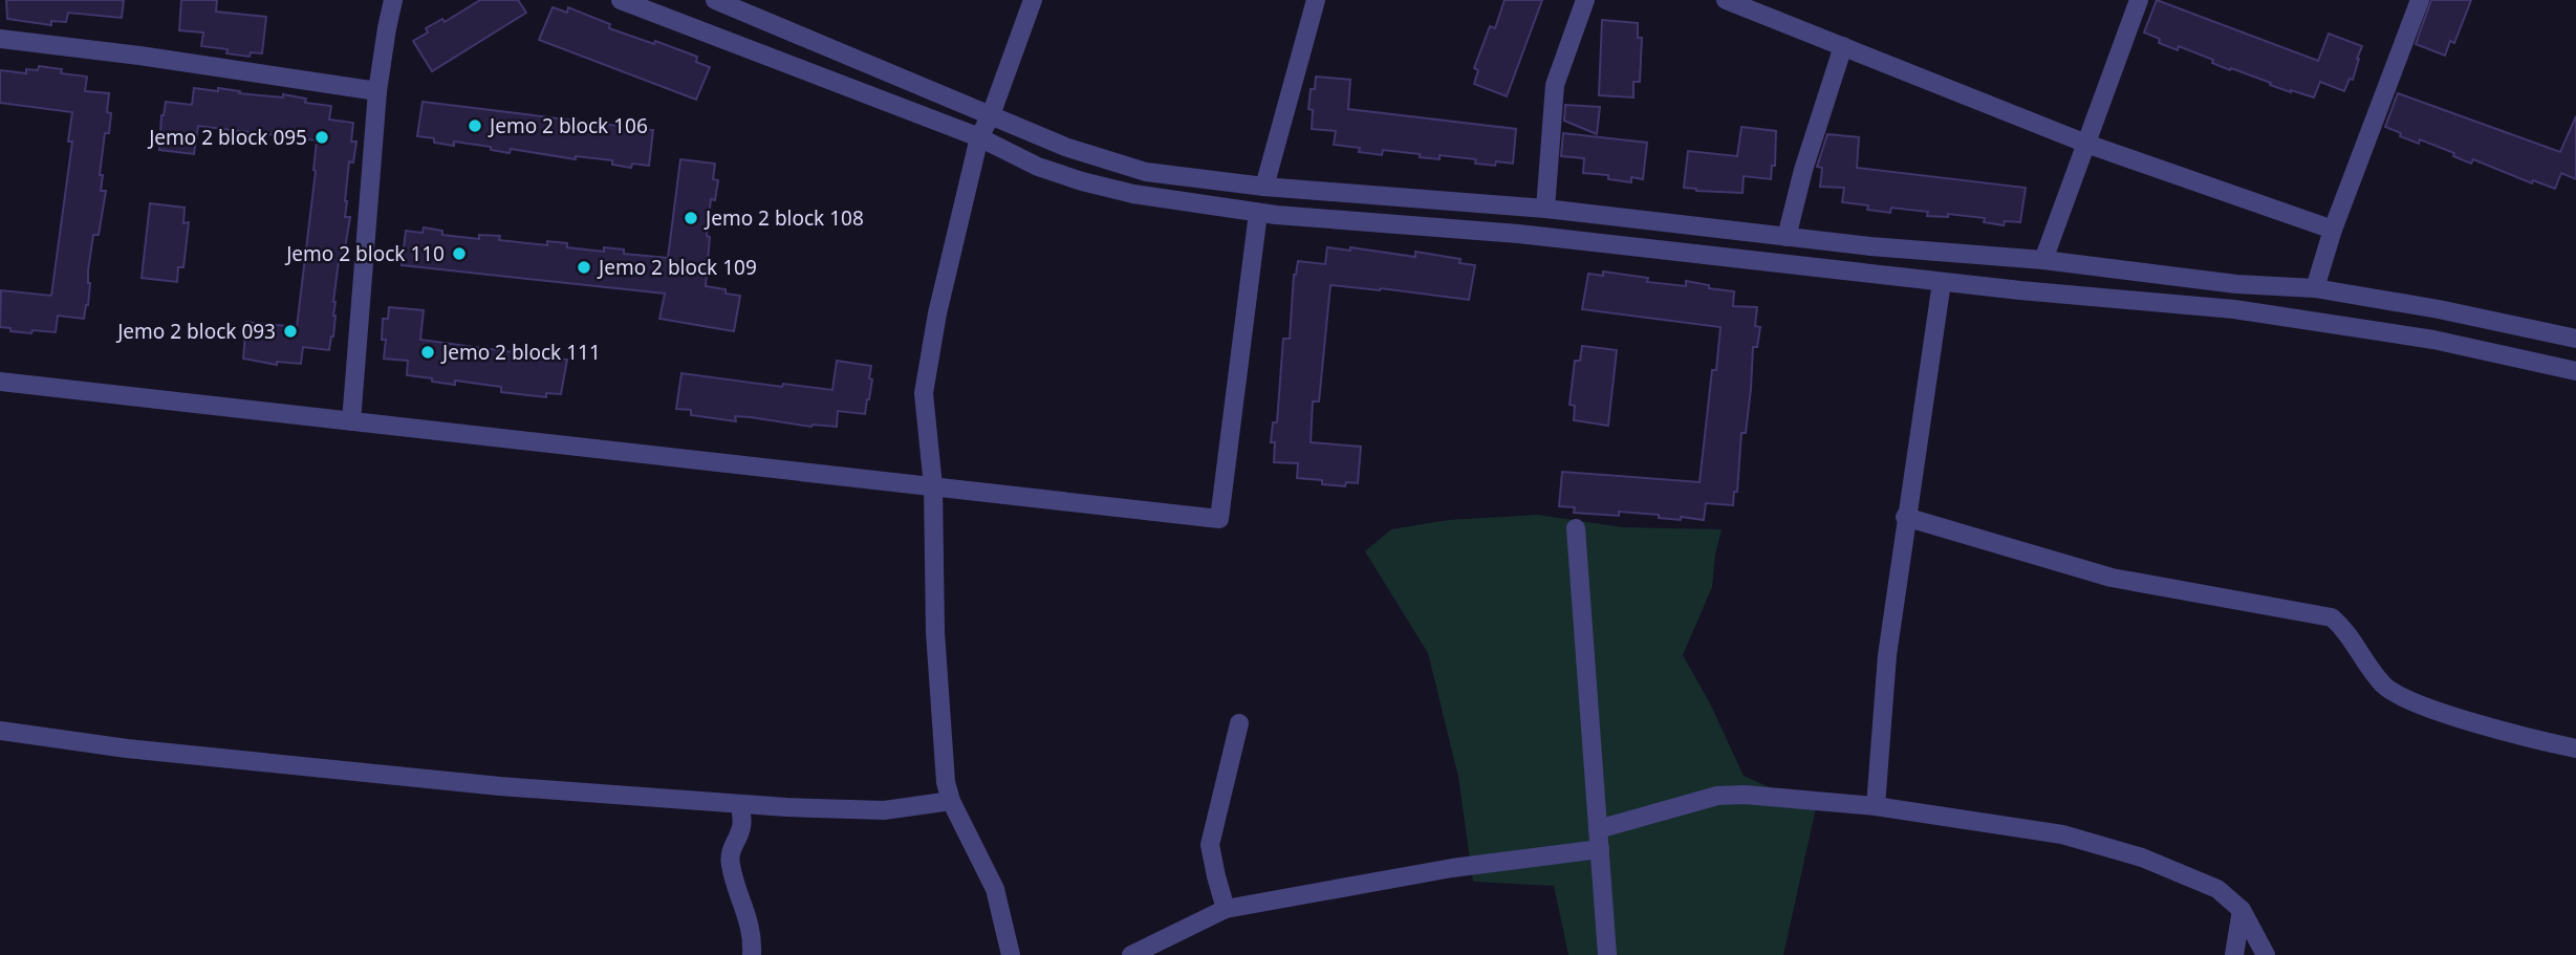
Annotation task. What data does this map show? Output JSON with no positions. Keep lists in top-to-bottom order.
{
  "places": [
    "Jemo 2 block 106",
    "Jemo 2 block 095",
    "Jemo 2 block 108",
    "Jemo 2 block 110",
    "Jemo 2 block 109",
    "Jemo 2 block 093",
    "Jemo 2 block 111"
  ]
}
